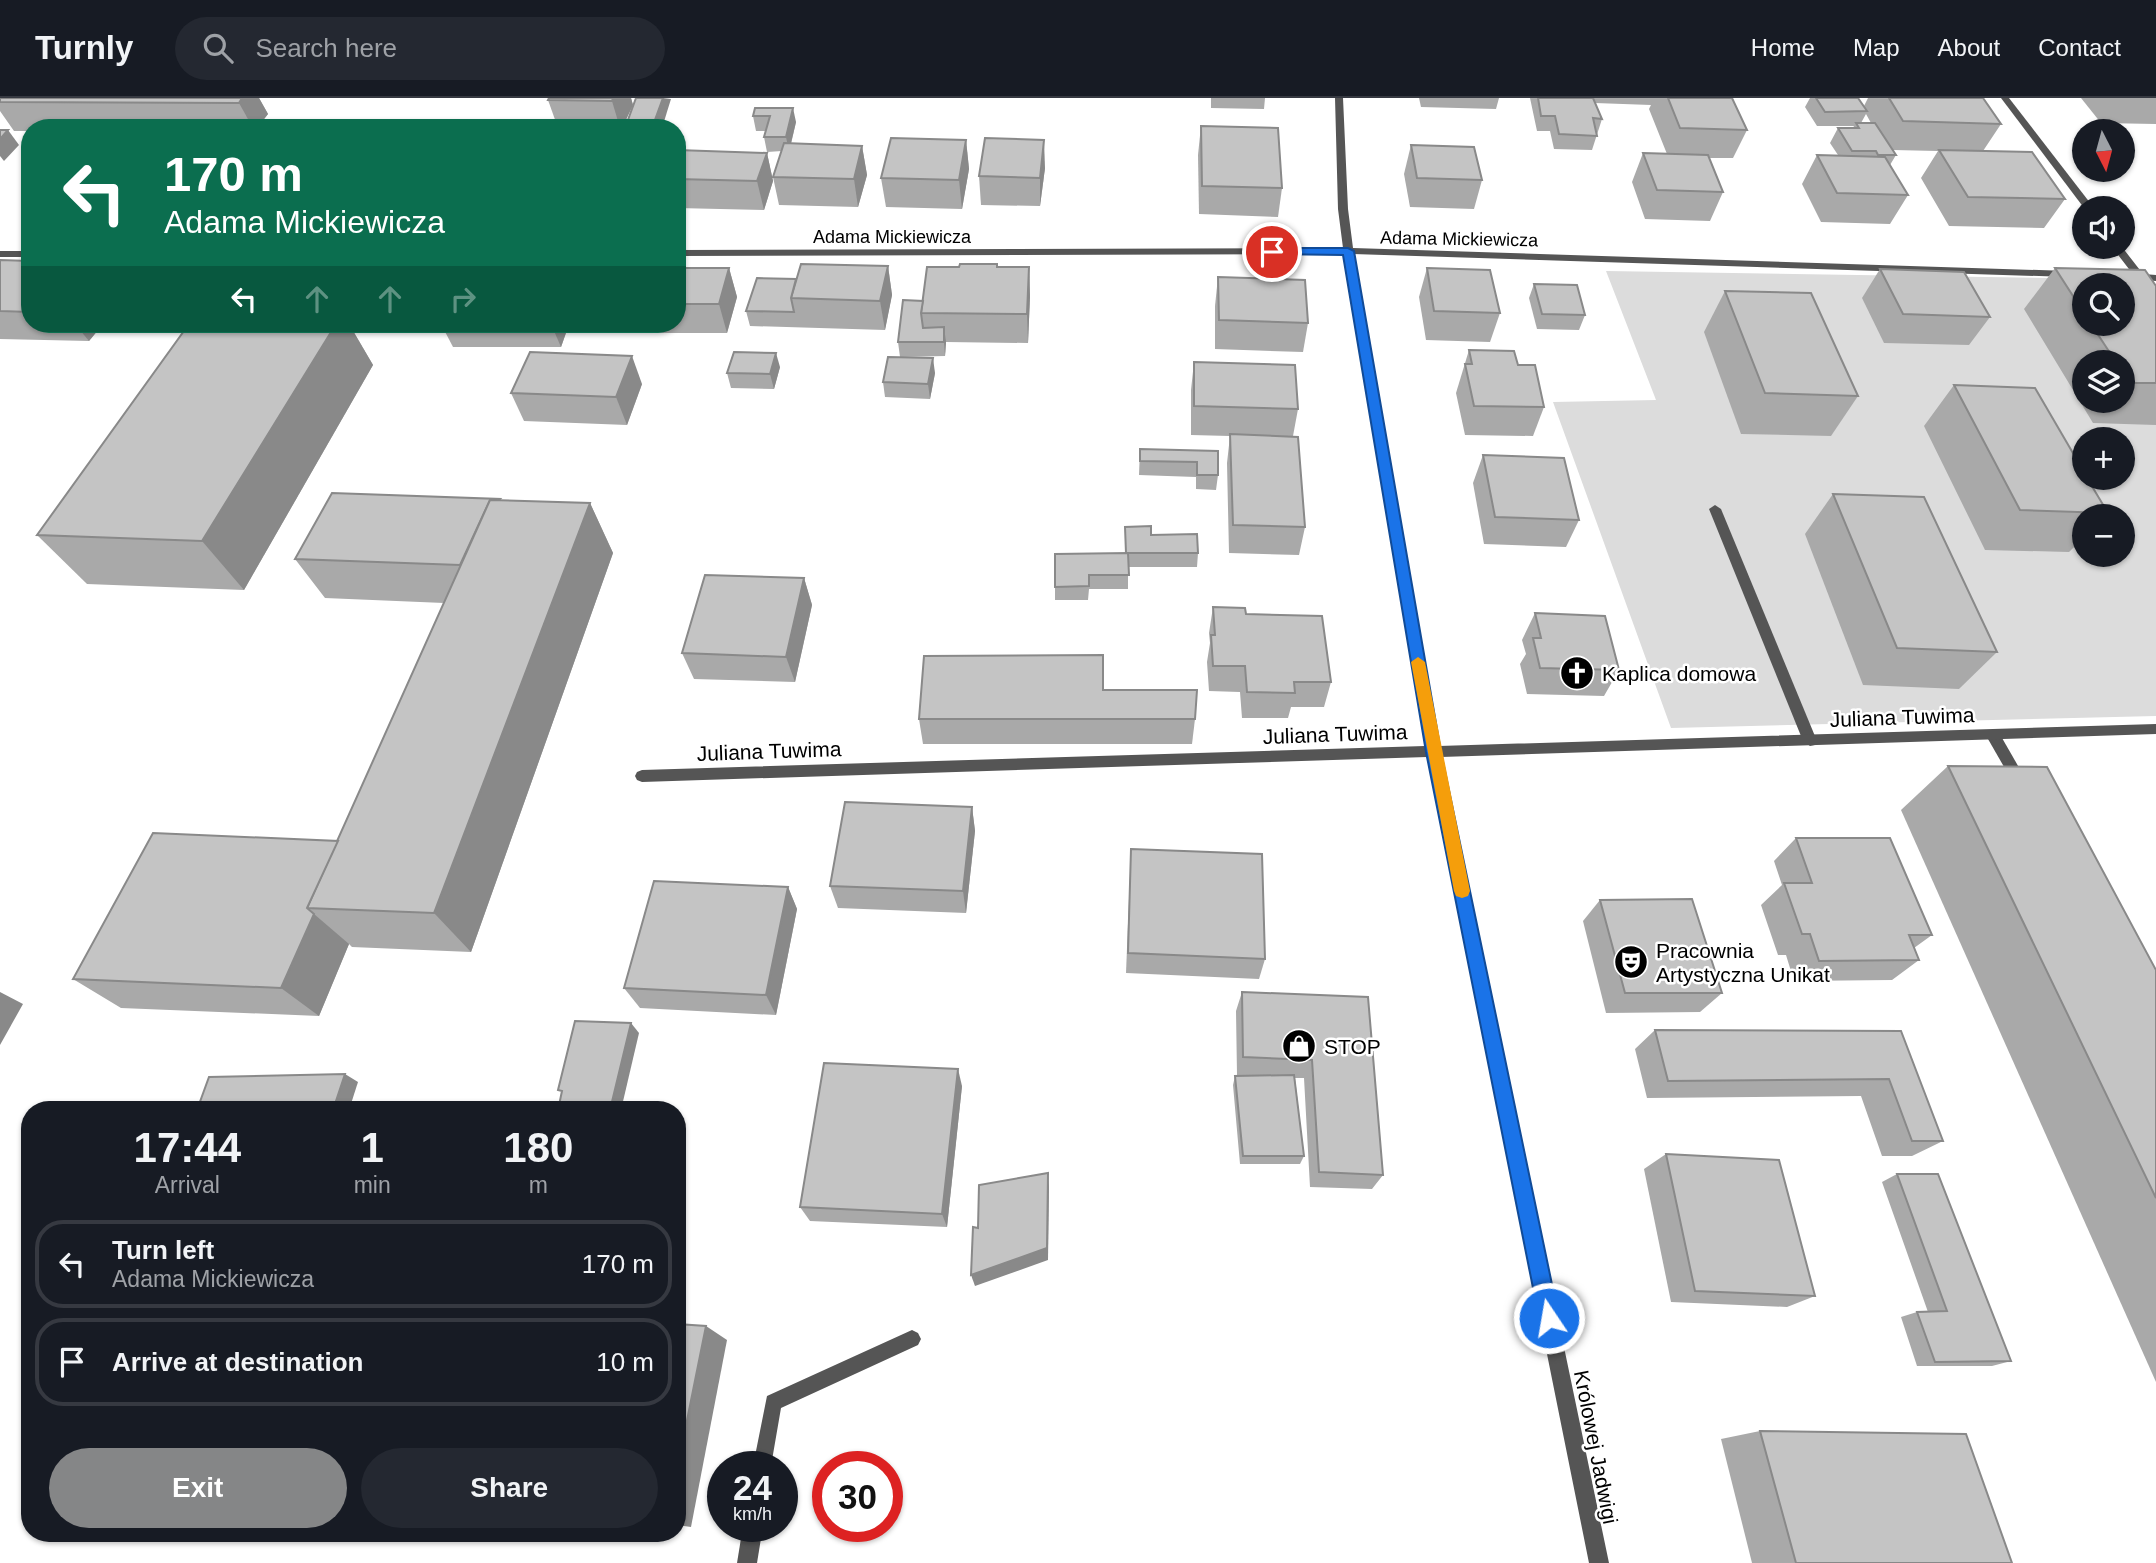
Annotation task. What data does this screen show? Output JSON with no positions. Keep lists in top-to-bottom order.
{
  "streets": {
    "street": ["Adama Mickiewicza", "Juliana Tuwima", "Królowej Jadwigi"]
  },
  "crossings": [
    ["Adama Mickiewicza", "Królowej Jadwigi"],
    ["Juliana Tuwima", "Królowej Jadwigi"]
  ],
  "places": {
    "church": ["Kaplica domowa"],
    "theatre": ["Pracownia Artystyczna Unikat"],
    "shop": ["STOP"]
  },
  "north": "bottom",
  "page": {
    "header": "Turnly",
    "search": "Search here",
    "nav": [
      "Home",
      "Map",
      "About",
      "Contact"
    ],
    "map_buttons": ["+", "−"],
    "turn": ["170 m", "Adama Mickiewicza"],
    "eta": [
      "17:44",
      "Arrival",
      "1",
      "min",
      "180",
      "m"
    ],
    "list": [
      {
        "name": "Turn left",
        "note": "Adama Mickiewicza",
        "value": "170 m"
      },
      {
        "name": "Arrive at destination",
        "value": "10 m"
      }
    ],
    "buttons": ["Exit", "Share"],
    "speed": "24 km/h",
    "limit": "30"
  }
}
